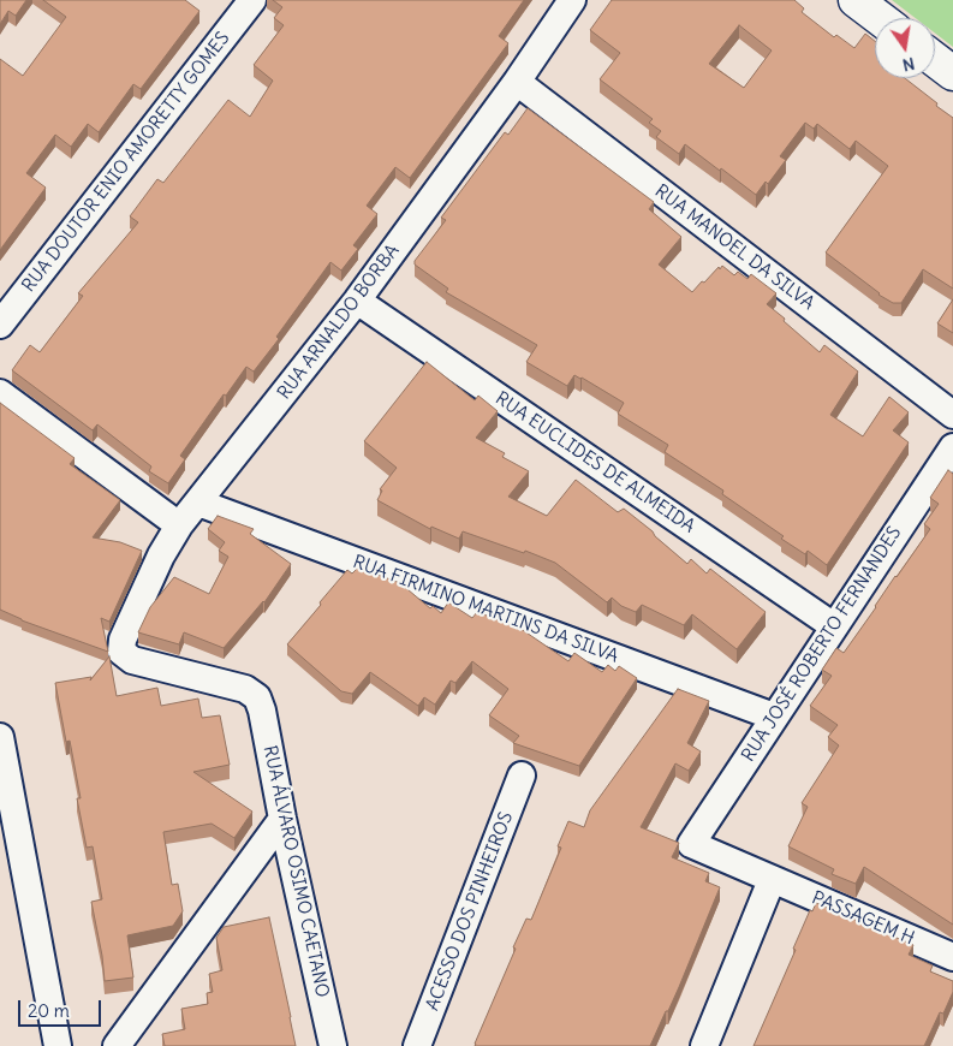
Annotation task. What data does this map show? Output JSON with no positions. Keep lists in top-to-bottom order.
{
  "streets": {
    "street": [
      "RUA DOUTOR ENIO AMORETTY GOMES",
      "RUA MANOEL DA SILVA",
      "RUA ARNALDO BORBA",
      "RUA EUCLIDES DE ALMEIDA",
      "RUA FIRMINO MARTINS DA SILVA",
      "RUA JOSÉ ROBERTO FERNANDES",
      "RUA ÁLVARO OSIMO CAETANO",
      "ACESSO DOS PINHEIROS",
      "PASSAGEM H"
    ]
  },
  "crossings": [
    ["RUA MANOEL DA SILVA", "RUA ARNALDO BORBA"],
    ["RUA ARNALDO BORBA", "RUA EUCLIDES DE ALMEIDA"],
    ["RUA ARNALDO BORBA", "RUA FIRMINO MARTINS DA SILVA"],
    ["RUA ARNALDO BORBA", "RUA ÁLVARO OSIMO CAETANO"],
    ["RUA EUCLIDES DE ALMEIDA", "RUA JOSÉ ROBERTO FERNANDES"],
    ["RUA FIRMINO MARTINS DA SILVA", "RUA JOSÉ ROBERTO FERNANDES"],
    ["RUA JOSÉ ROBERTO FERNANDES", "PASSAGEM H"]
  ],
  "scale_bar": "20 m",
  "north": "bottom"
}
